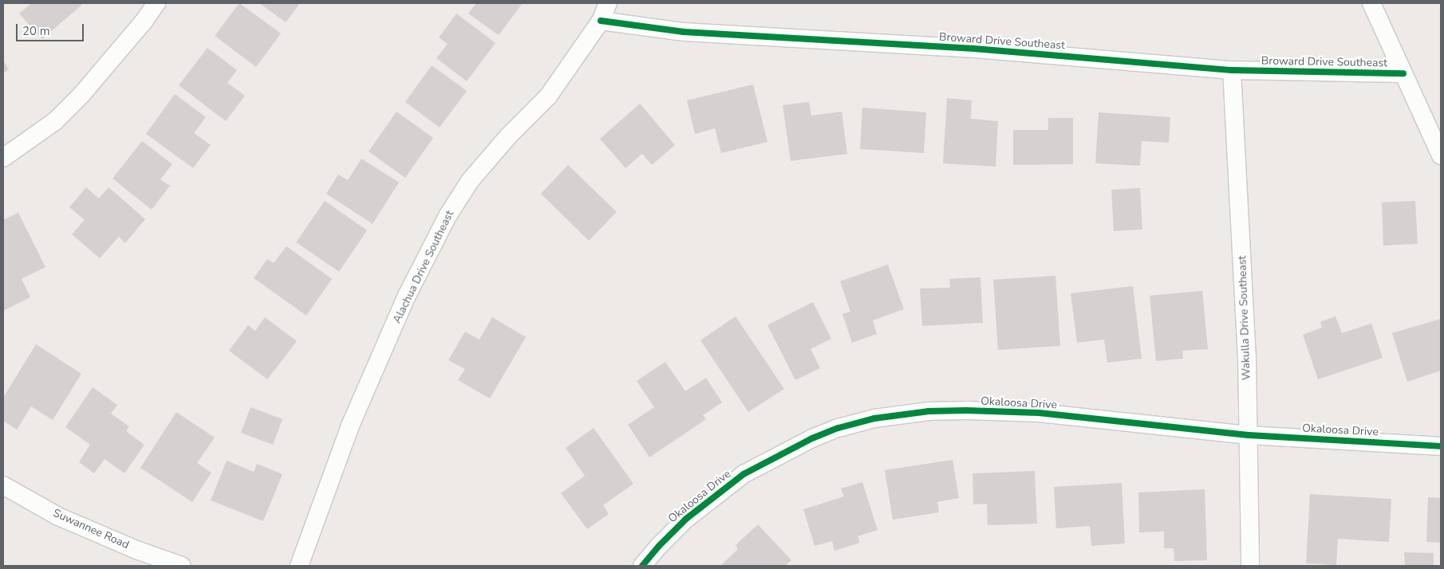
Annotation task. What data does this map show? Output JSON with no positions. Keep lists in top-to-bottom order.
{
  "streets": {
    "street": [
      "Broward Drive Southeast",
      "Alachua Drive Southeast",
      "Wakulla Drive Southeast",
      "Okaloosa Drive",
      "Suwannee Road"
    ]
  },
  "crossings": [
    ["Broward Drive Southeast", "Alachua Drive Southeast"],
    ["Broward Drive Southeast", "Wakulla Drive Southeast"],
    ["Wakulla Drive Southeast", "Okaloosa Drive"]
  ],
  "scale_bar": "20 m"
}
